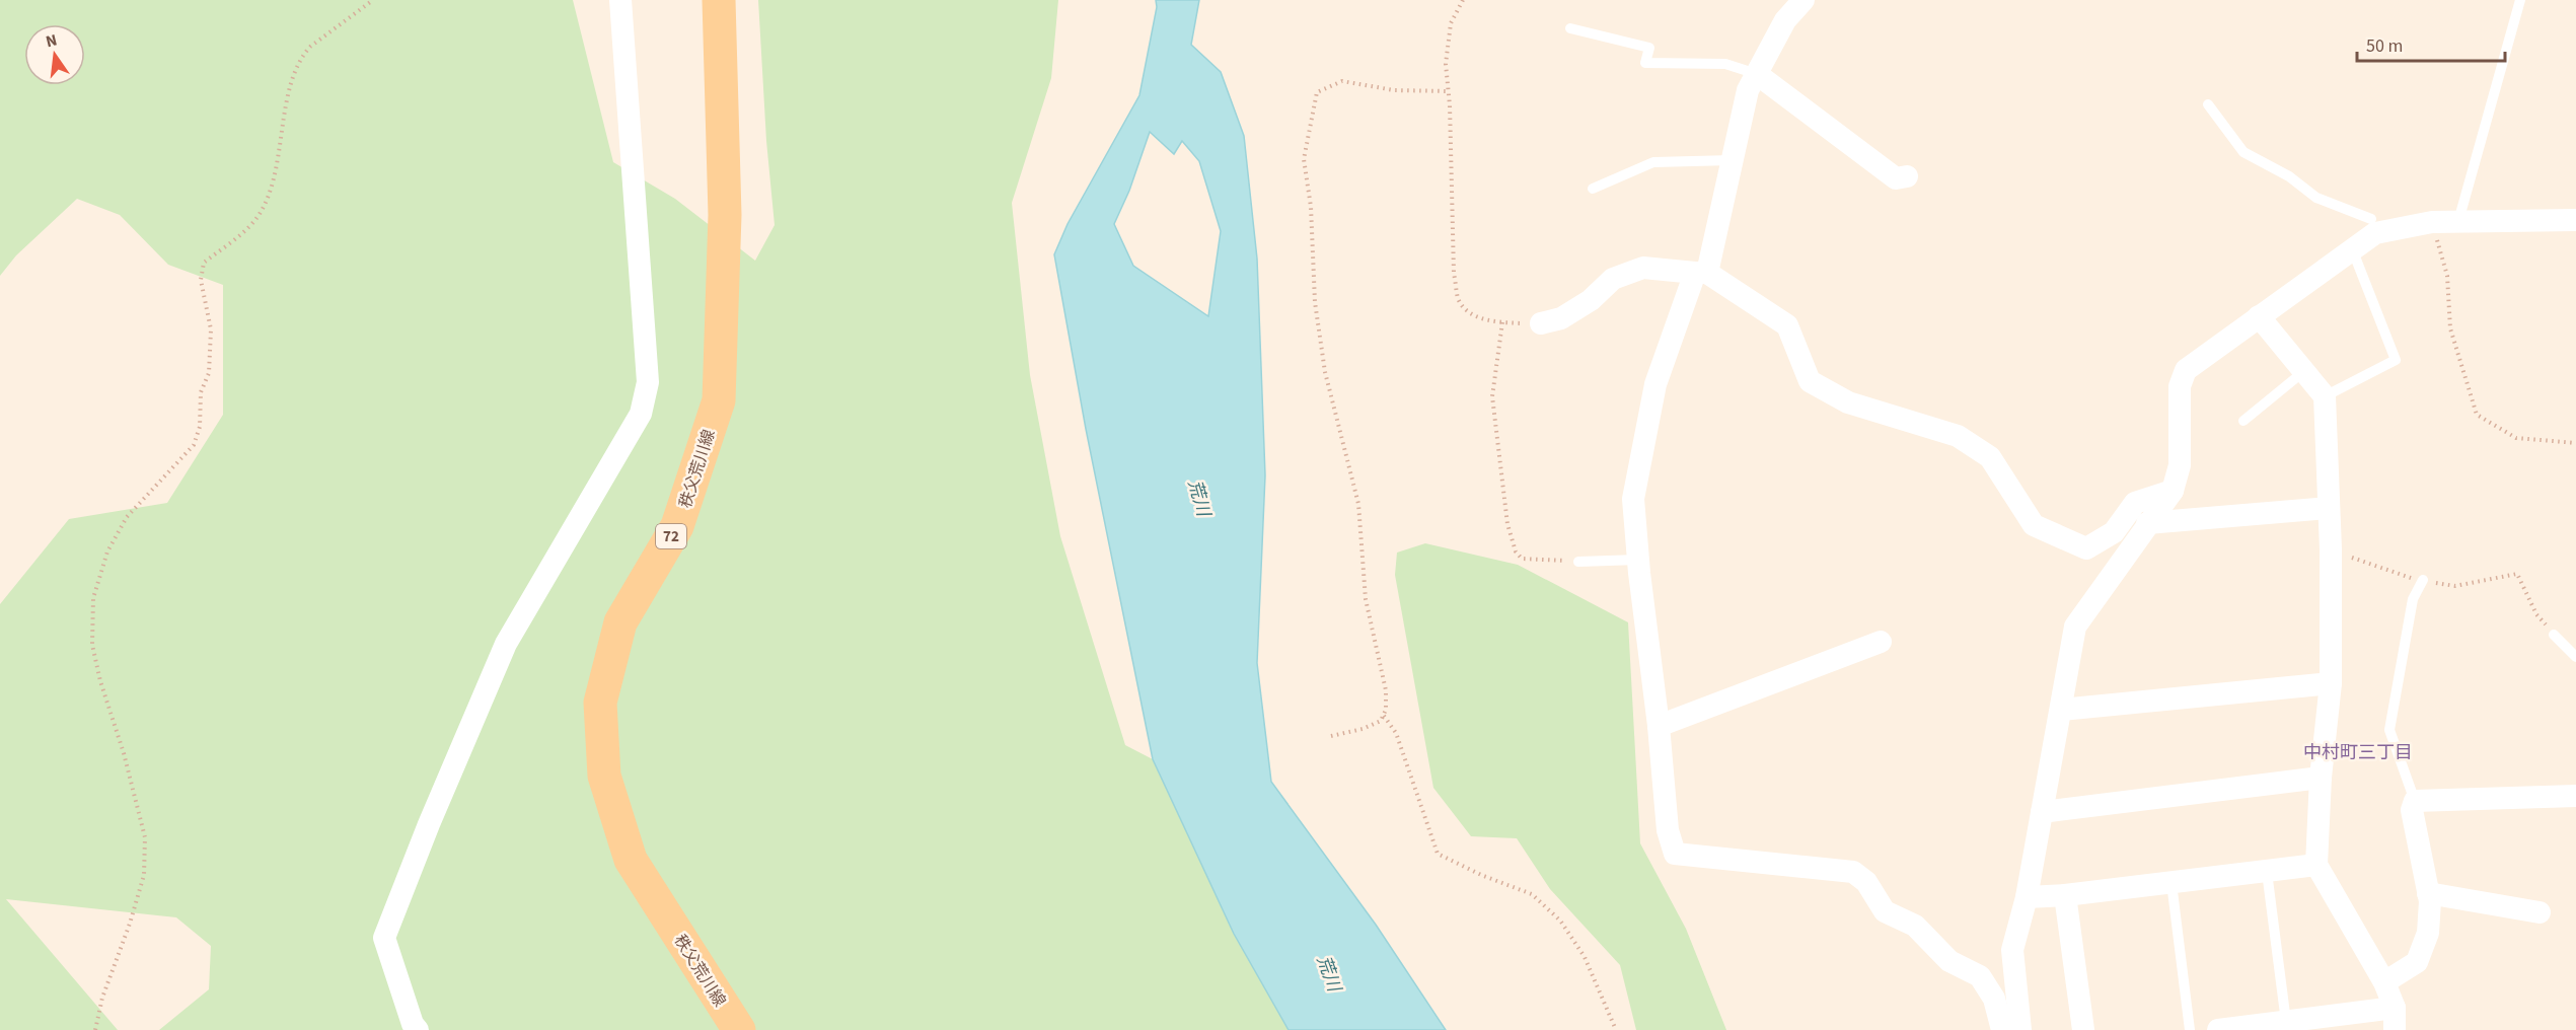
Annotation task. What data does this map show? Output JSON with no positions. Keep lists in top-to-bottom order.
{
  "streets": {
    "main road": ["秩父荒川線", "72"]
  },
  "districts": ["中村町三丁目"],
  "water": ["荒川"],
  "scale_bar": "50 m",
  "north": "top"
}
